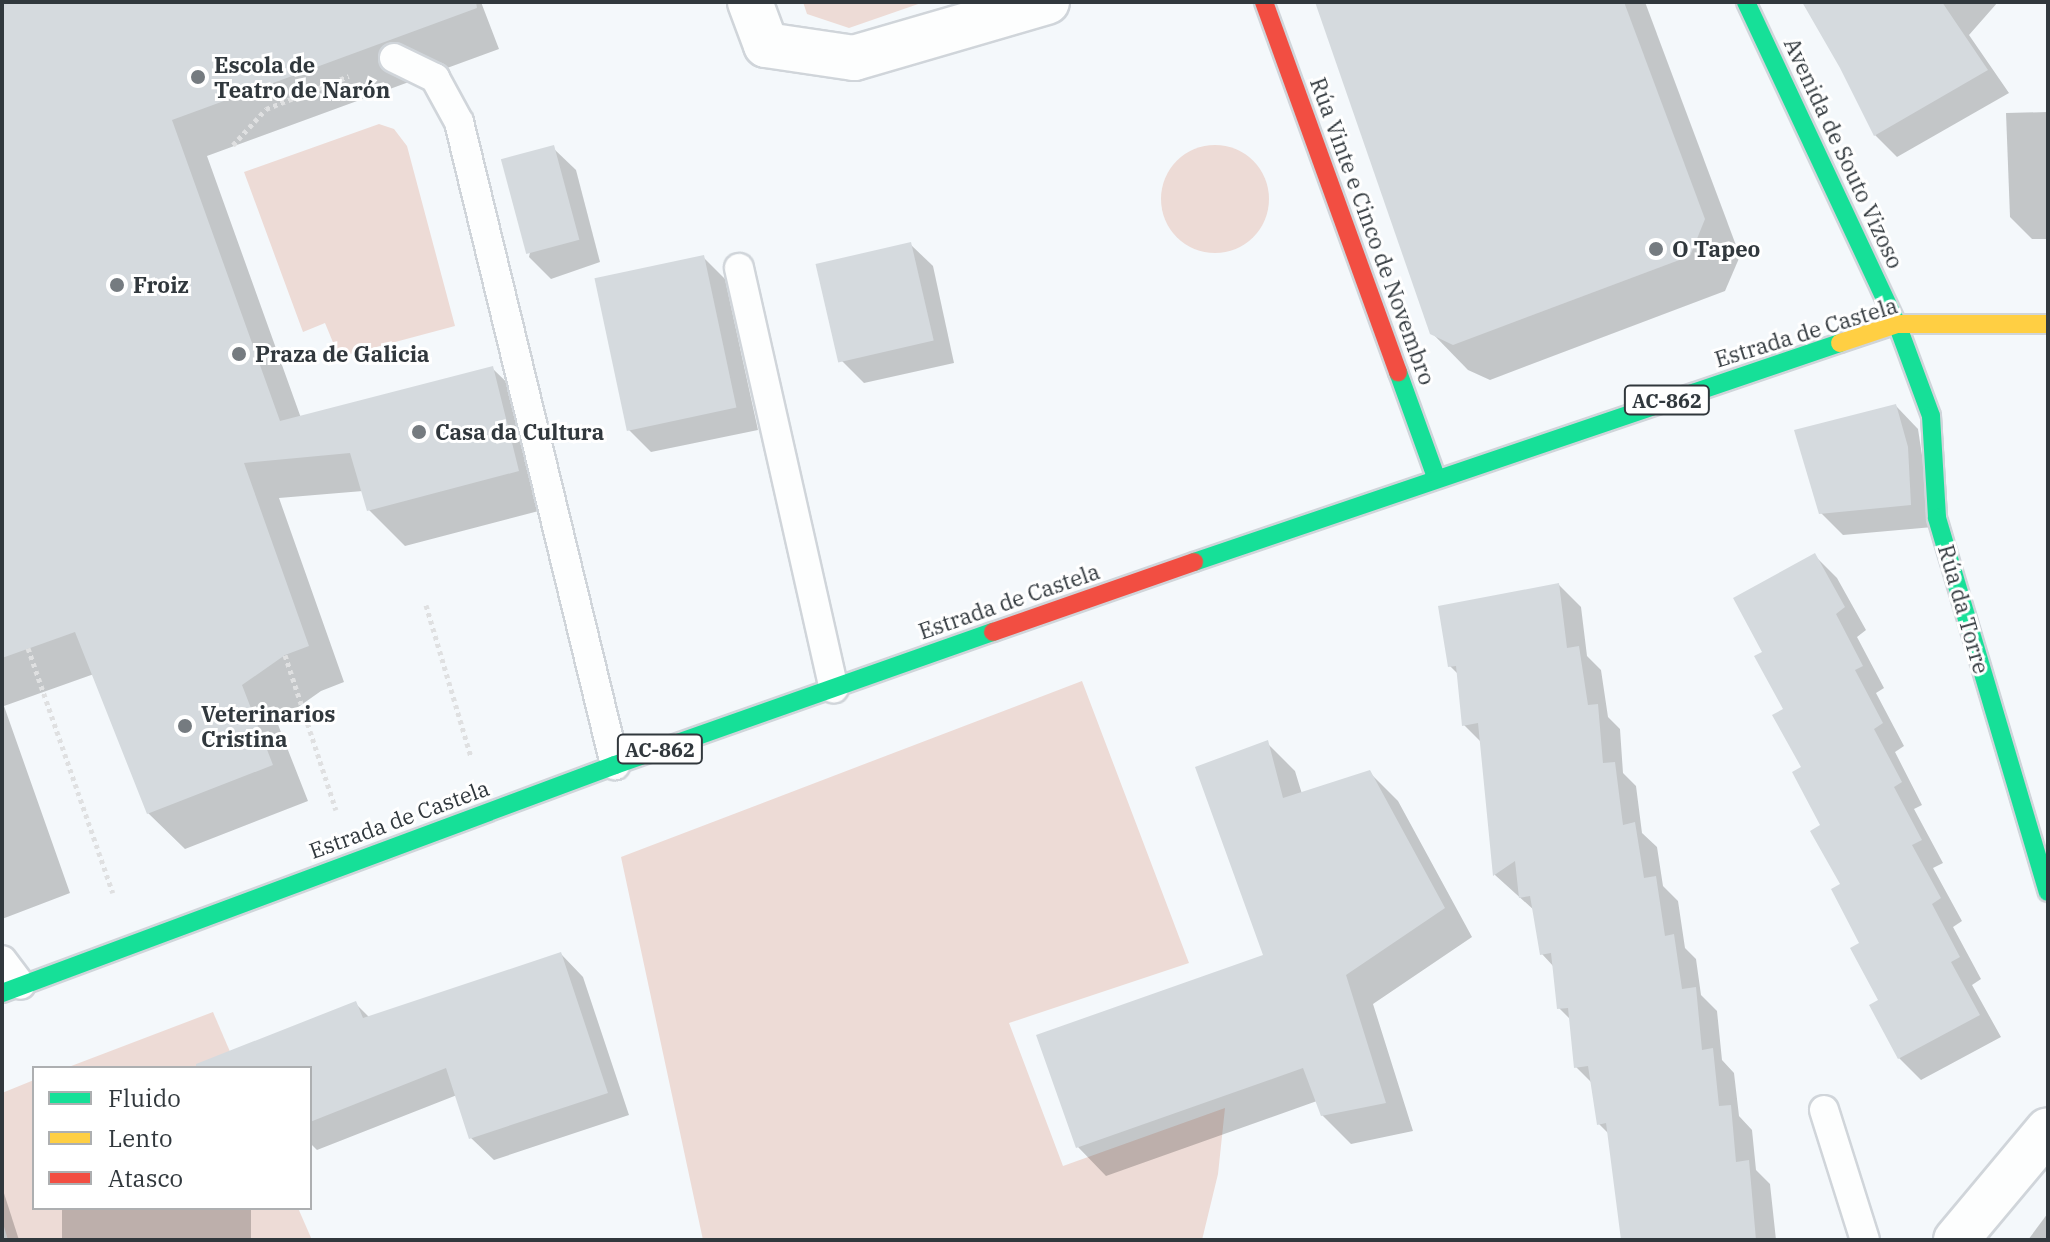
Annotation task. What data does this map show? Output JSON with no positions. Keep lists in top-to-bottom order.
{
  "streets": {
    "main road": [
      "Avenida de Souto Vizoso",
      "Rúa Vinte e Cinco de Novembro",
      "Estrada de Castela",
      "AC-862",
      "Rúa da Torre"
    ]
  },
  "crossings": [
    ["Avenida de Souto Vizoso", "Estrada de Castela"],
    ["Avenida de Souto Vizoso", "Rúa da Torre"],
    ["Rúa Vinte e Cinco de Novembro", "Estrada de Castela"],
    ["Estrada de Castela", "Rúa da Torre"]
  ],
  "places": [
    "Escola de Teatro de Narón",
    "O Tapeo",
    "Froiz",
    "Praza de Galicia",
    "Casa da Cultura",
    "Veterinarios Cristina"
  ],
  "legend": ["Fluido", "Lento", "Atasco"]
}
